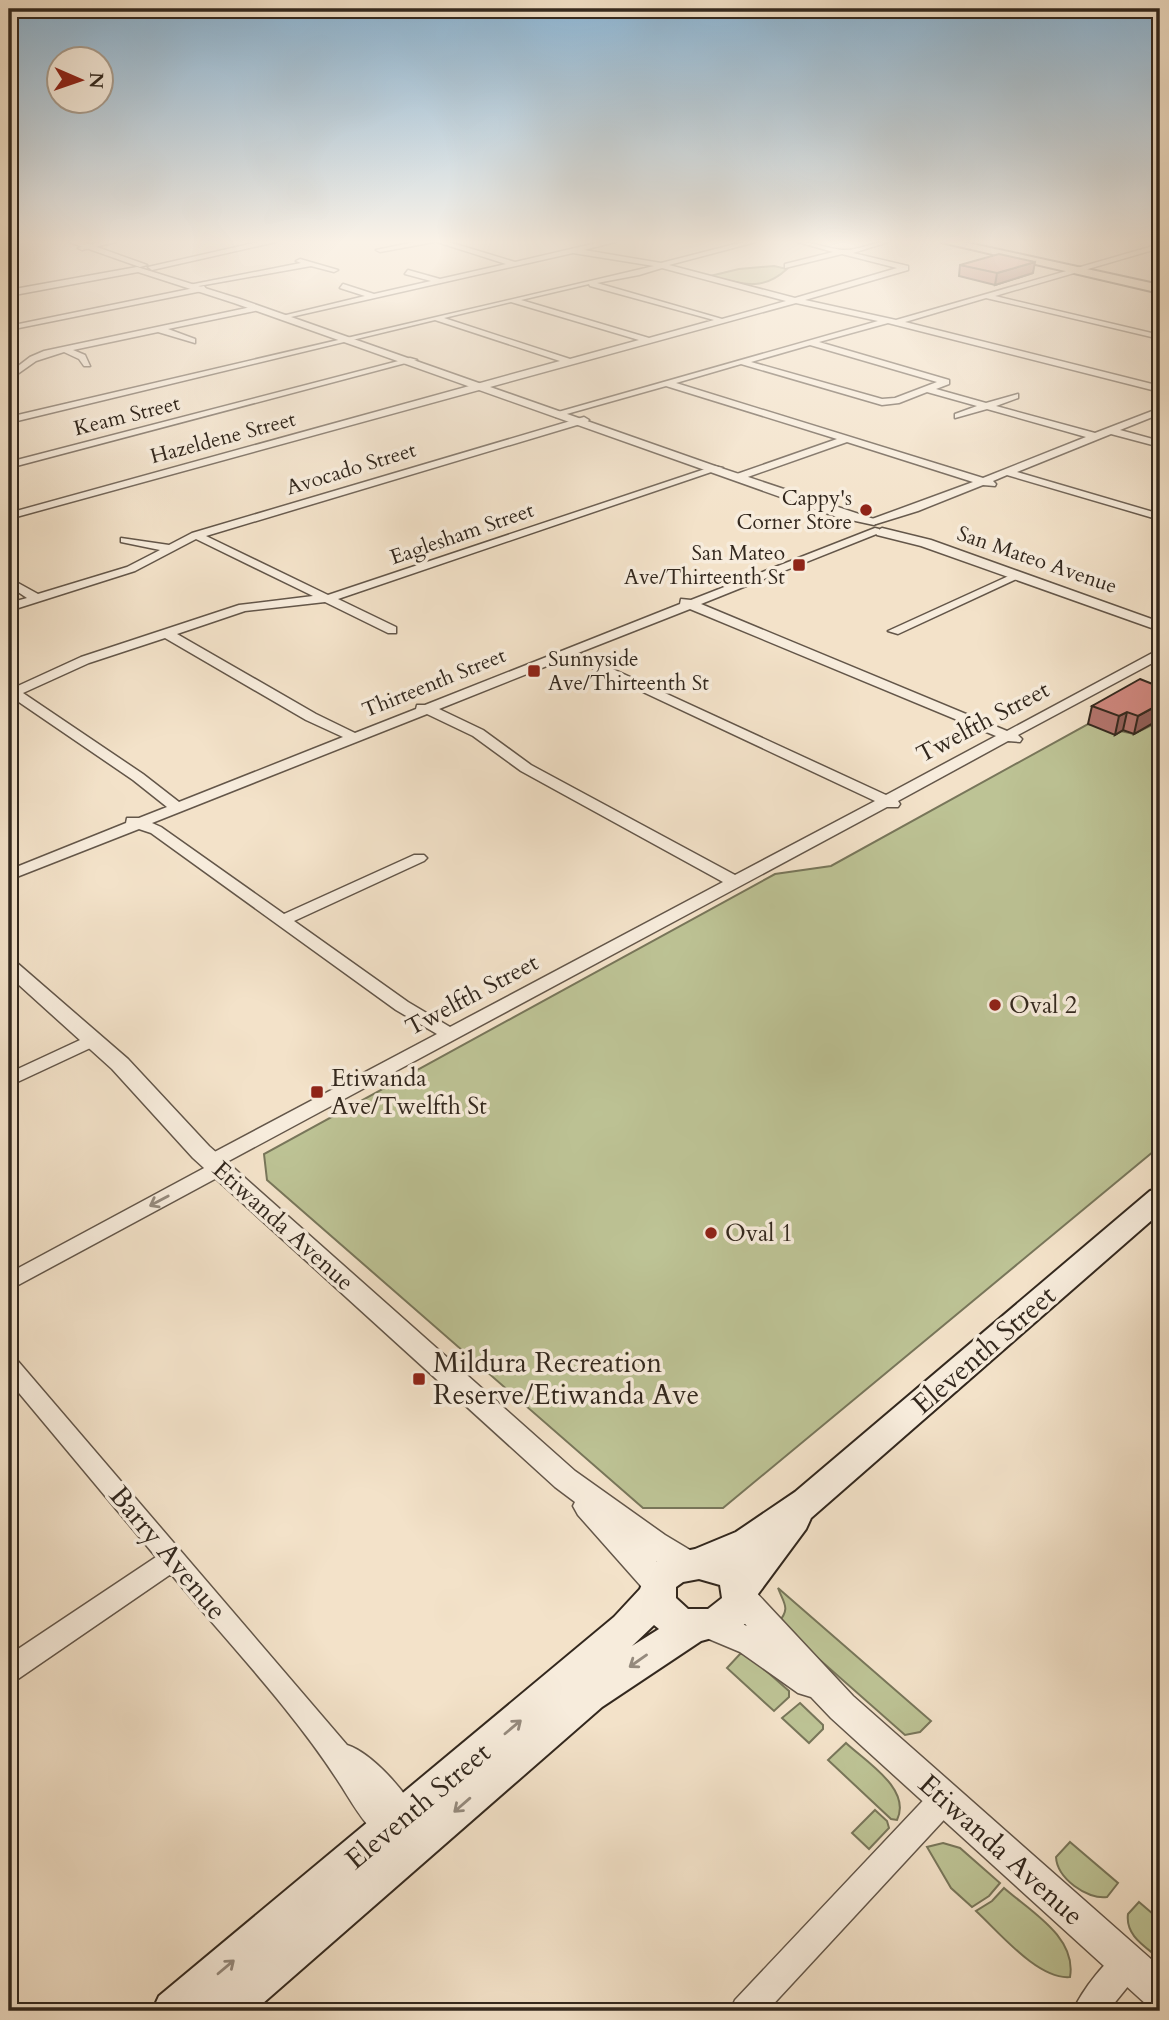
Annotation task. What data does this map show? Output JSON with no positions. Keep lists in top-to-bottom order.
{
  "streets": {
    "main road": ["Eleventh Street"],
    "street": [
      "Keam Street",
      "Hazeldene Street",
      "Avocado Street",
      "Eaglesham Street",
      "San Mateo Avenue",
      "Thirteenth Street",
      "Twelfth Street",
      "Etiwanda Avenue",
      "Barry Avenue"
    ]
  },
  "crossings": [
    ["Keam Street", "San Mateo Avenue"],
    ["Hazeldene Street", "San Mateo Avenue"],
    ["Avocado Street", "San Mateo Avenue"],
    ["Eaglesham Street", "San Mateo Avenue"],
    ["San Mateo Avenue", "Thirteenth Street"],
    ["Twelfth Street", "Etiwanda Avenue"],
    ["Etiwanda Avenue", "Eleventh Street"],
    ["Eleventh Street", "Barry Avenue"]
  ],
  "places": {
    "other": ["Cappy's Corner Store", "Oval 2", "Oval 1"],
    "transit": [
      "San Mateo Ave/Thirteenth St",
      "Sunnyside Ave/Thirteenth St",
      "Etiwanda Ave/Twelfth St",
      "Mildura Recreation Reserve/Etiwanda Ave"
    ]
  },
  "north": "right"
}
